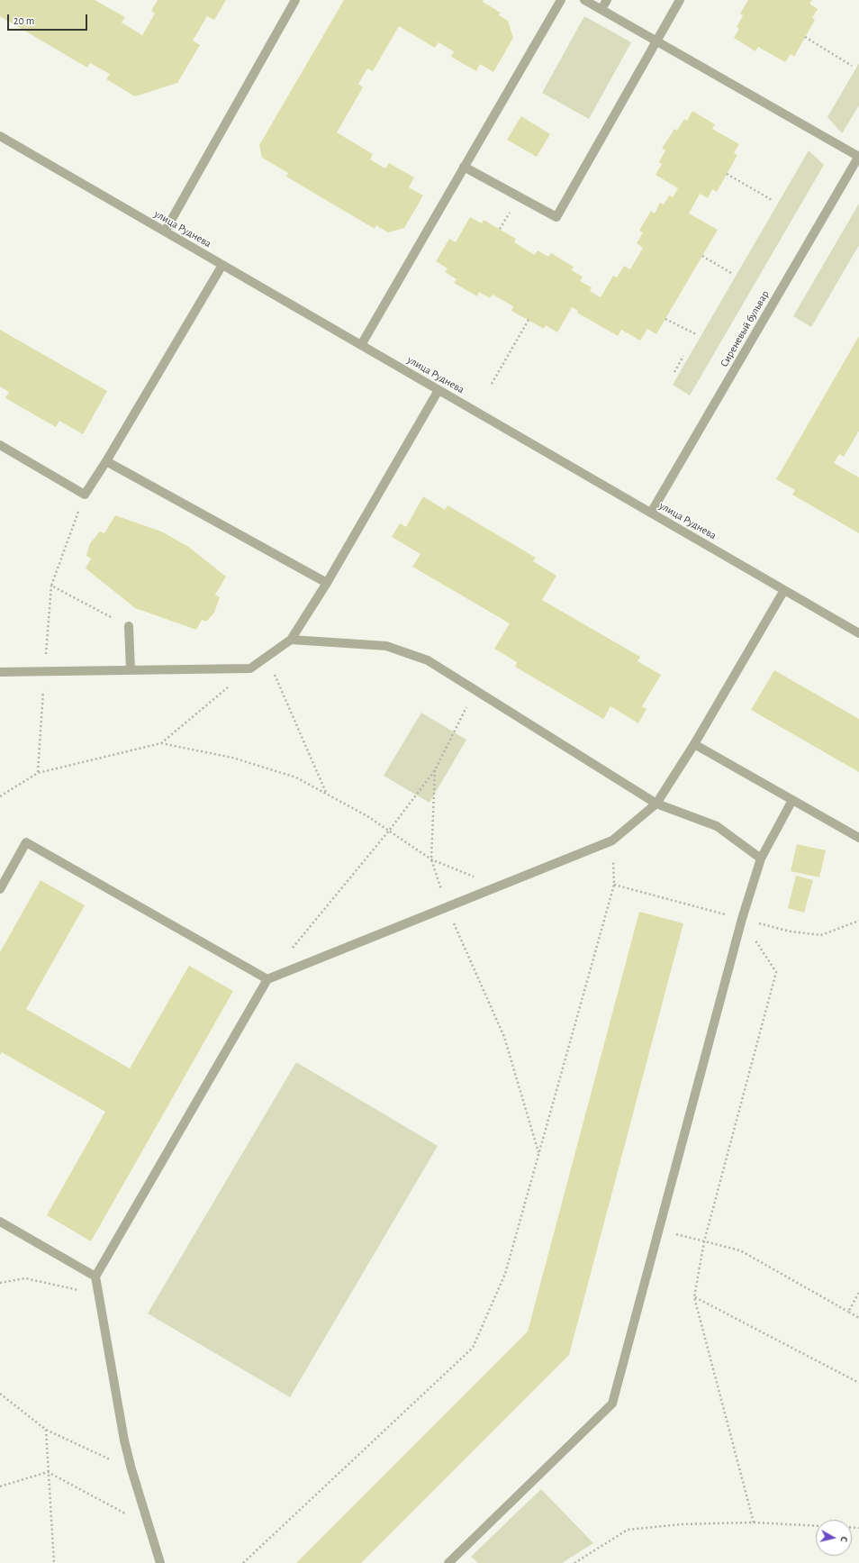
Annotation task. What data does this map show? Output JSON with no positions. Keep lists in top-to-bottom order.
{
  "streets": {
    "street": ["улица Руднева", "Сиреневый бульвар"]
  },
  "crossings": [
    ["улица Руднева", "Сиреневый бульвар"]
  ],
  "scale_bar": "20 m",
  "north": "right"
}
